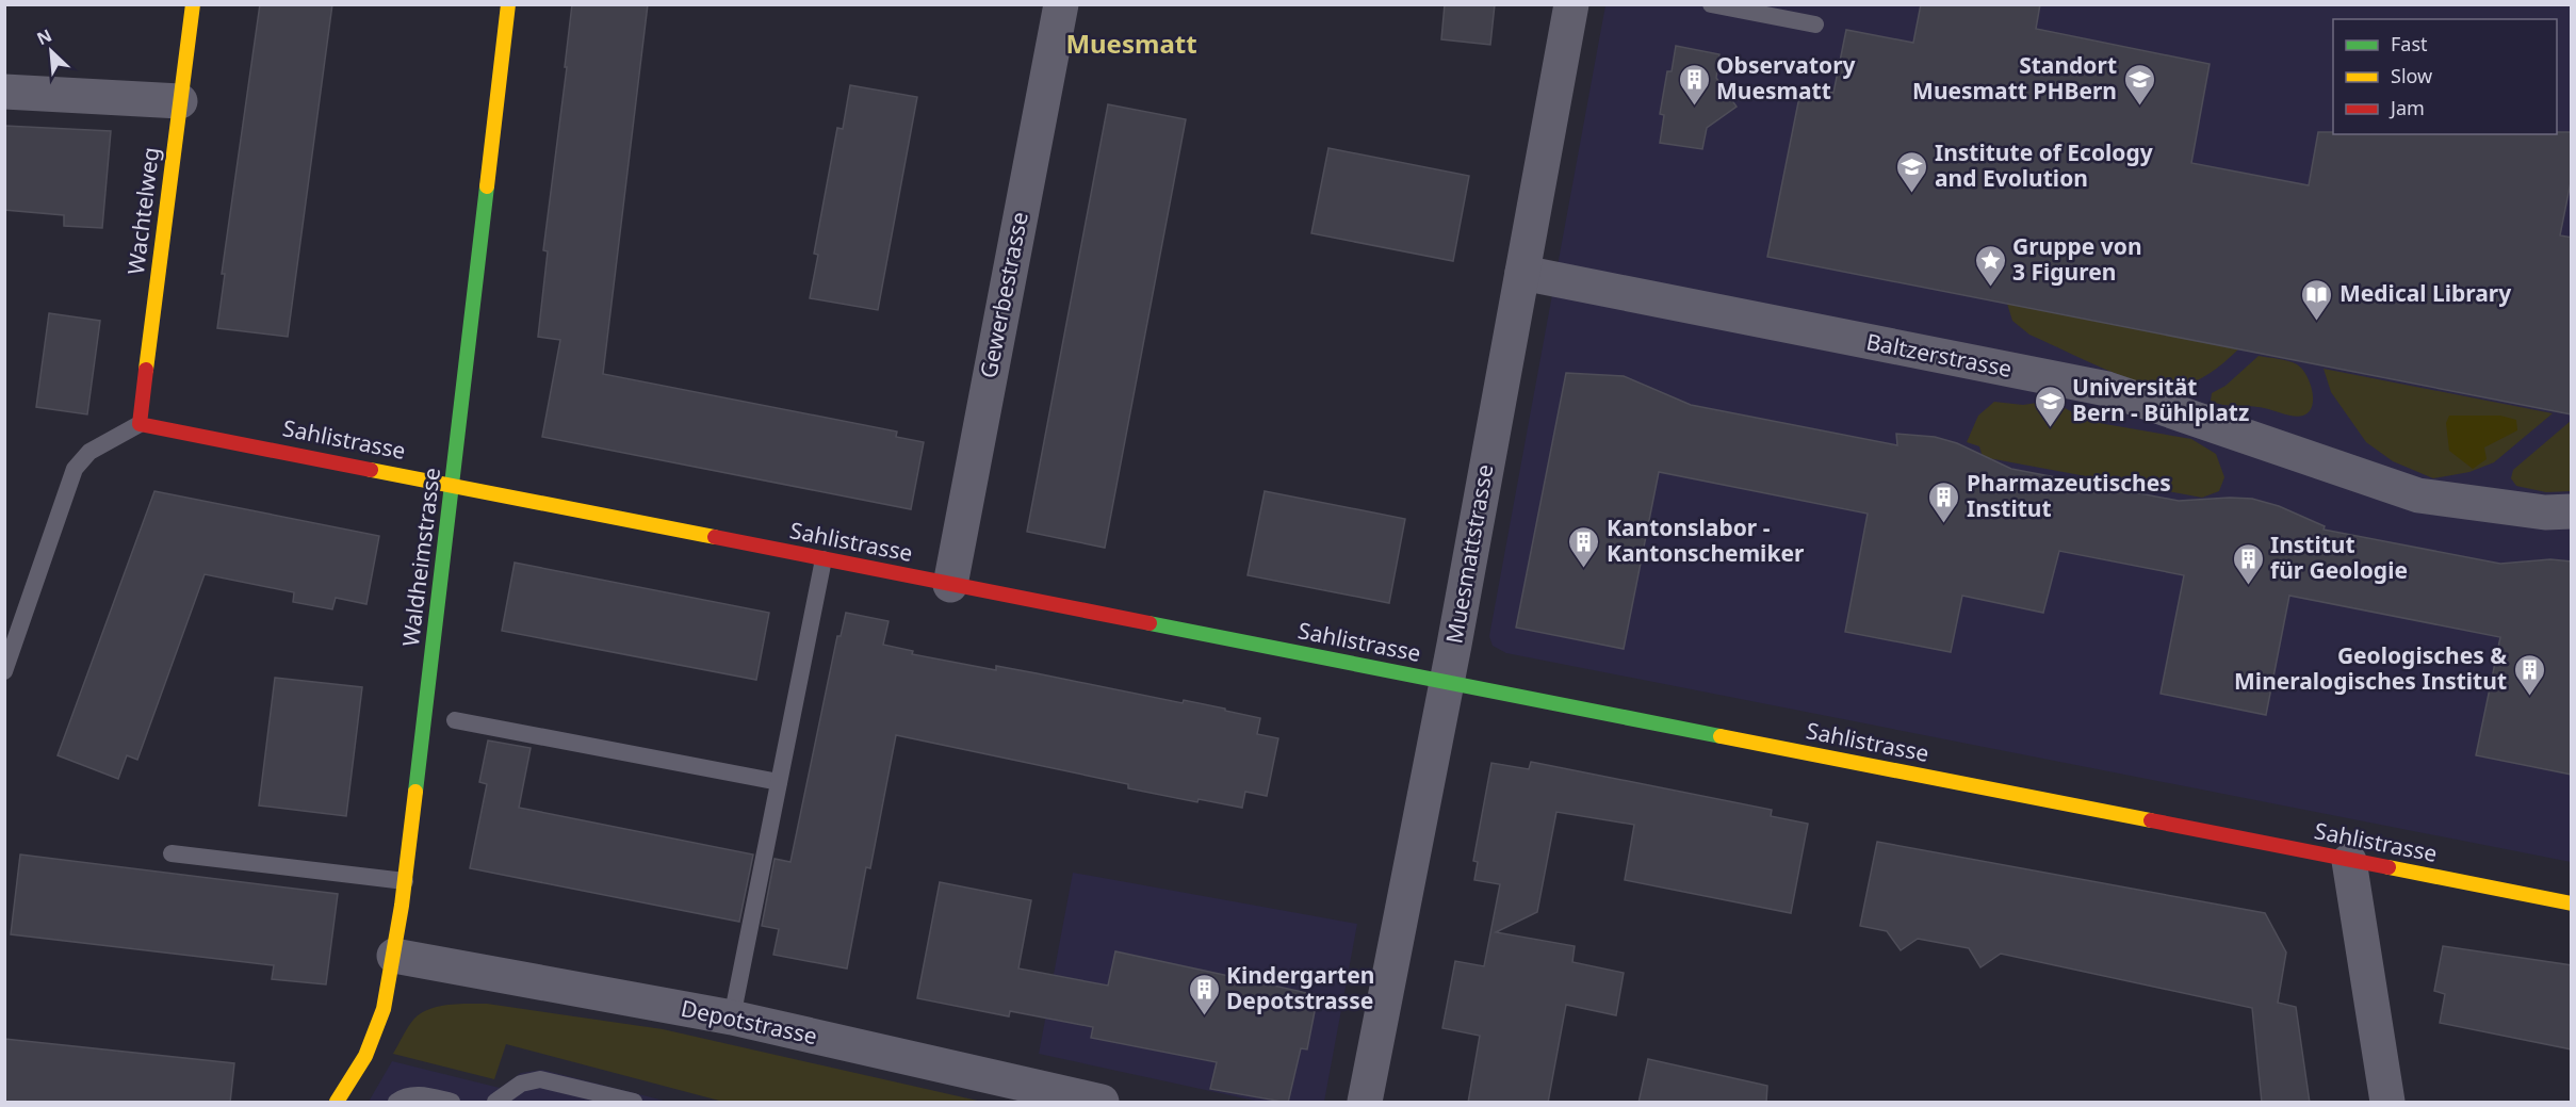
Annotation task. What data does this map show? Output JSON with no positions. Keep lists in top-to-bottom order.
{
  "streets": {
    "street": [
      "Wachtelweg",
      "Gewerbestrasse",
      "Baltzerstrasse",
      "Sahlistrasse",
      "Muesmattstrasse",
      "Waldheimstrasse",
      "Depotstrasse"
    ]
  },
  "crossings": [
    ["Wachtelweg", "Sahlistrasse"],
    ["Gewerbestrasse", "Sahlistrasse"],
    ["Baltzerstrasse", "Muesmattstrasse"],
    ["Sahlistrasse", "Muesmattstrasse"],
    ["Sahlistrasse", "Waldheimstrasse"],
    ["Waldheimstrasse", "Depotstrasse"]
  ],
  "districts": ["Muesmatt"],
  "places": {
    "building": [
      "Observatory Muesmatt",
      "Pharmazeutisches Institut",
      "Kantonslabor - Kantonschemiker",
      "Institut für Geologie",
      "Geologisches & Mineralogisches Institut",
      "Kindergarten Depotstrasse"
    ],
    "school or university": ["Standort Muesmatt PHBern", "Institute of Ecology and Evolution", "Universität Bern - Bühlplatz"],
    "place": ["Gruppe von 3 Figuren"],
    "library": ["Medical Library"]
  },
  "legend": ["Fast", "Slow", "Jam"],
  "north": "top left"
}
